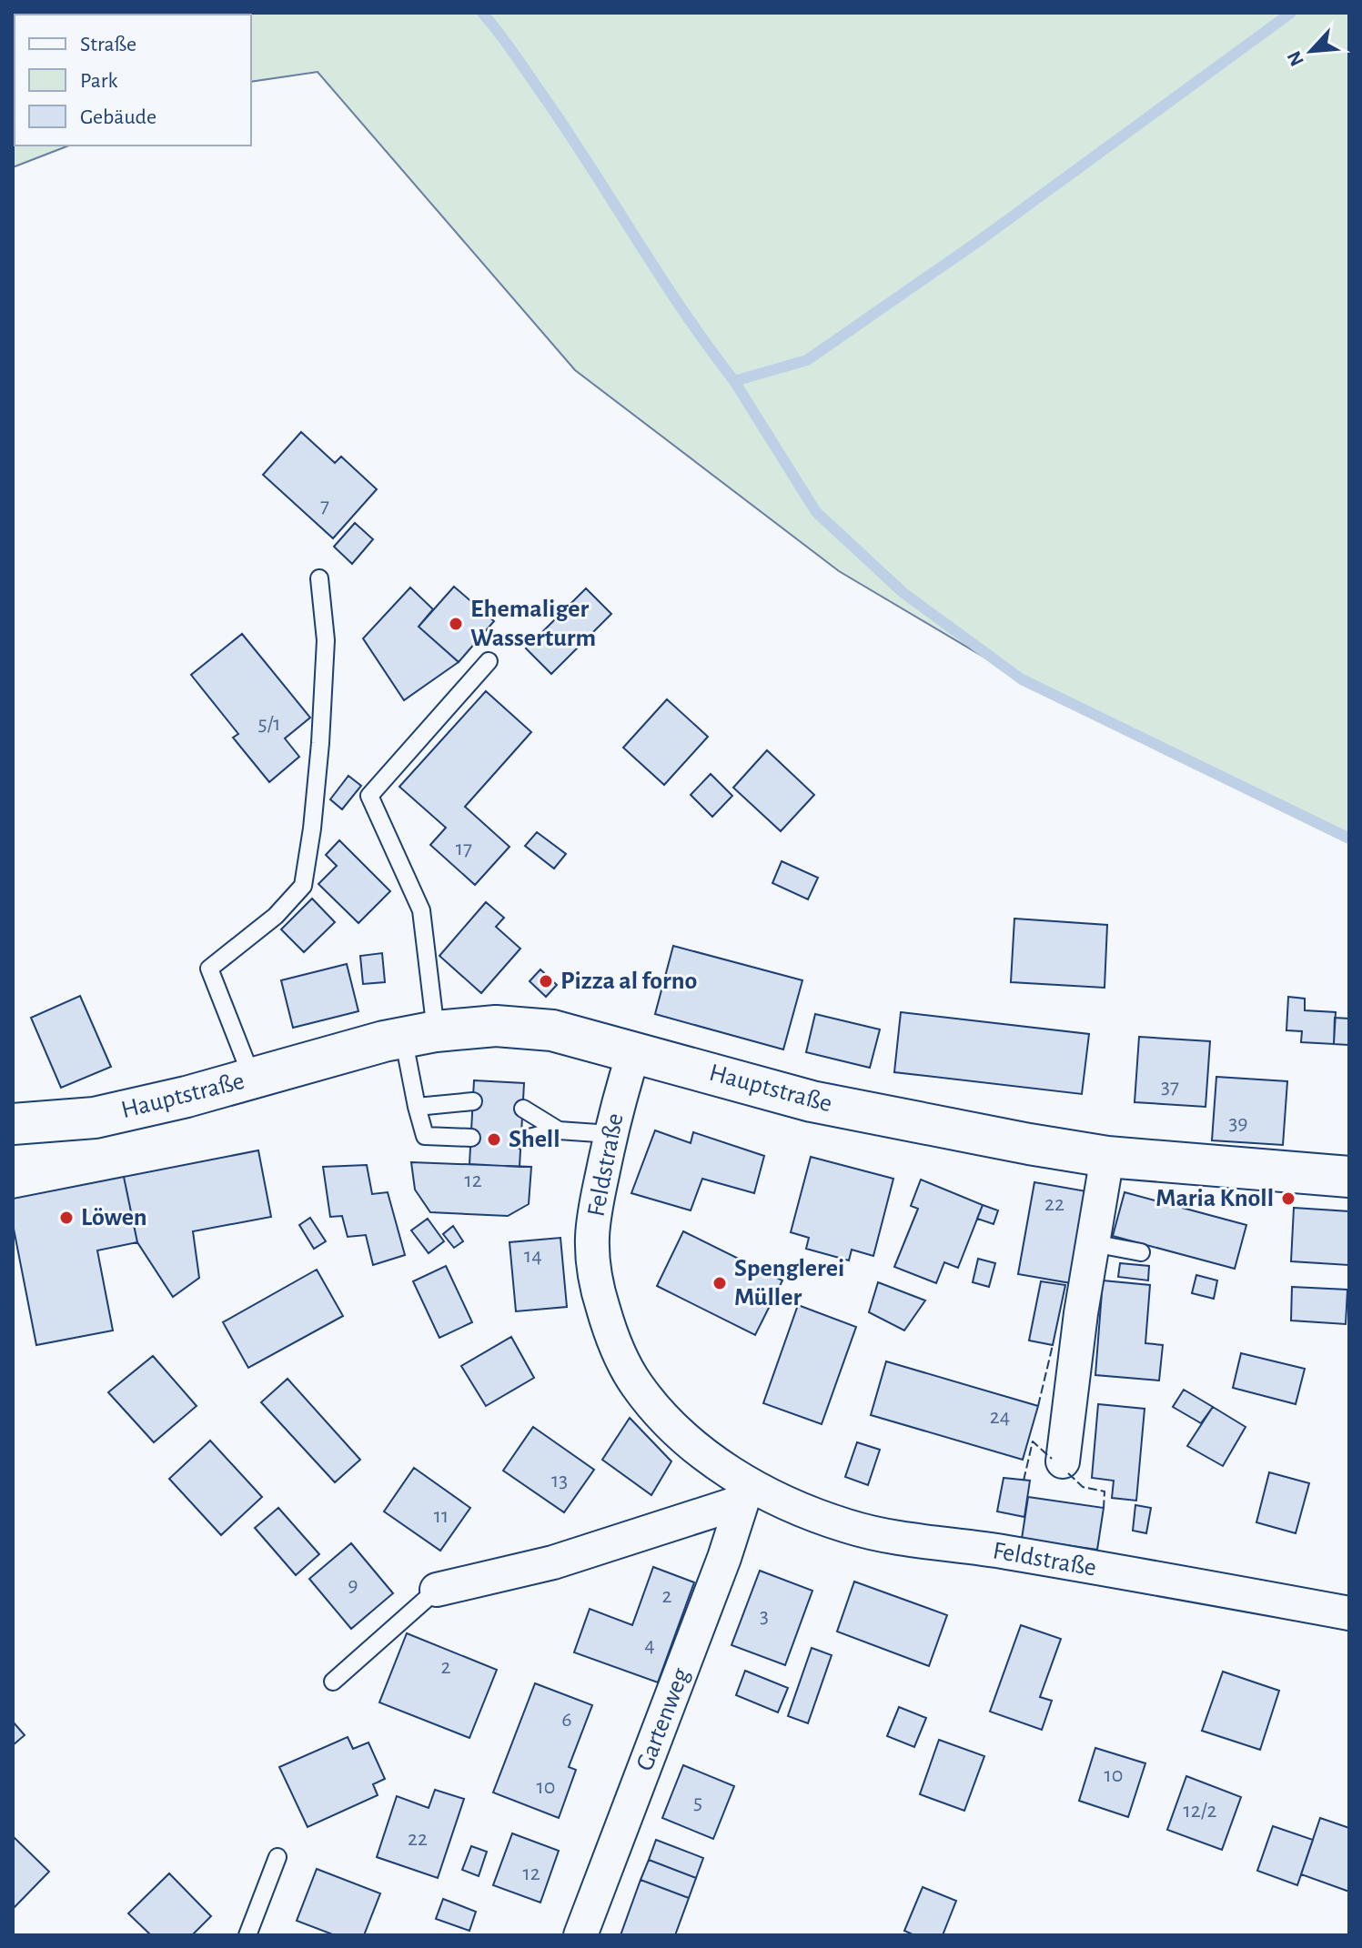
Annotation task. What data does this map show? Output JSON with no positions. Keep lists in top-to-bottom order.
{
  "streets": {
    "main road": ["Hauptstraße"],
    "street": ["Feldstraße", "Gartenweg"]
  },
  "crossings": [
    ["Hauptstraße", "Feldstraße"],
    ["Feldstraße", "Gartenweg"]
  ],
  "places": [
    "Ehemaliger Wasserturm",
    "Pizza al forno",
    "Shell",
    "Maria Knoll",
    "Löwen",
    "Spenglerei Müller"
  ],
  "house_numbers": [
    "7",
    "5/1",
    "17",
    "37",
    "39",
    "12",
    "22",
    "14",
    "24",
    "13",
    "11",
    "9",
    "2",
    "3",
    "4",
    "2",
    "6",
    "10",
    "10",
    "5",
    "12/2",
    "22",
    "12"
  ],
  "legend": ["Straße", "Park", "Gebäude"],
  "north": "bottom left"
}
